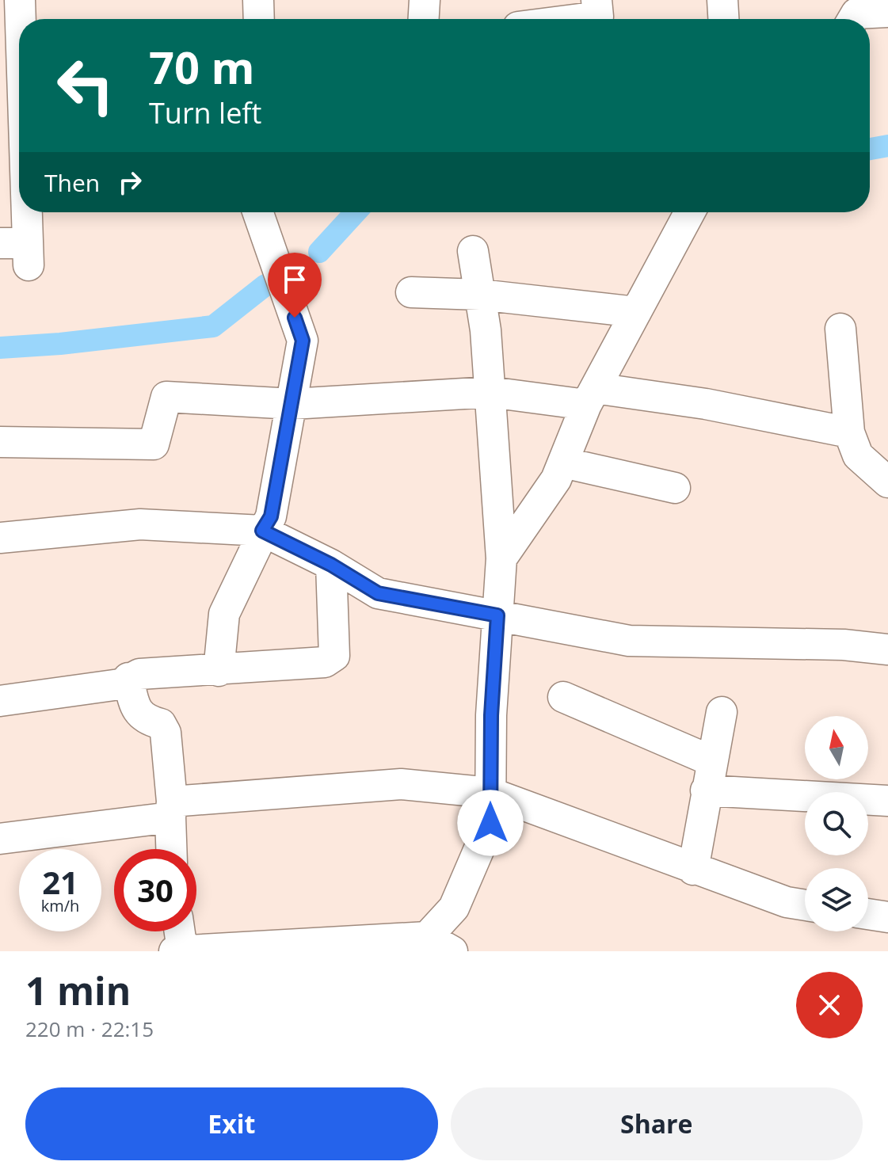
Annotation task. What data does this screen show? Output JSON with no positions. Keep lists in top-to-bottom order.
{
  "north": "top",
  "page": {
    "turn": ["70 m", "Turn left"],
    "then": "Then",
    "speed": "21 km/h",
    "limit": "30",
    "heading": ["1 min", "220 m · 22:15"],
    "buttons": ["Exit", "Share"]
  }
}
